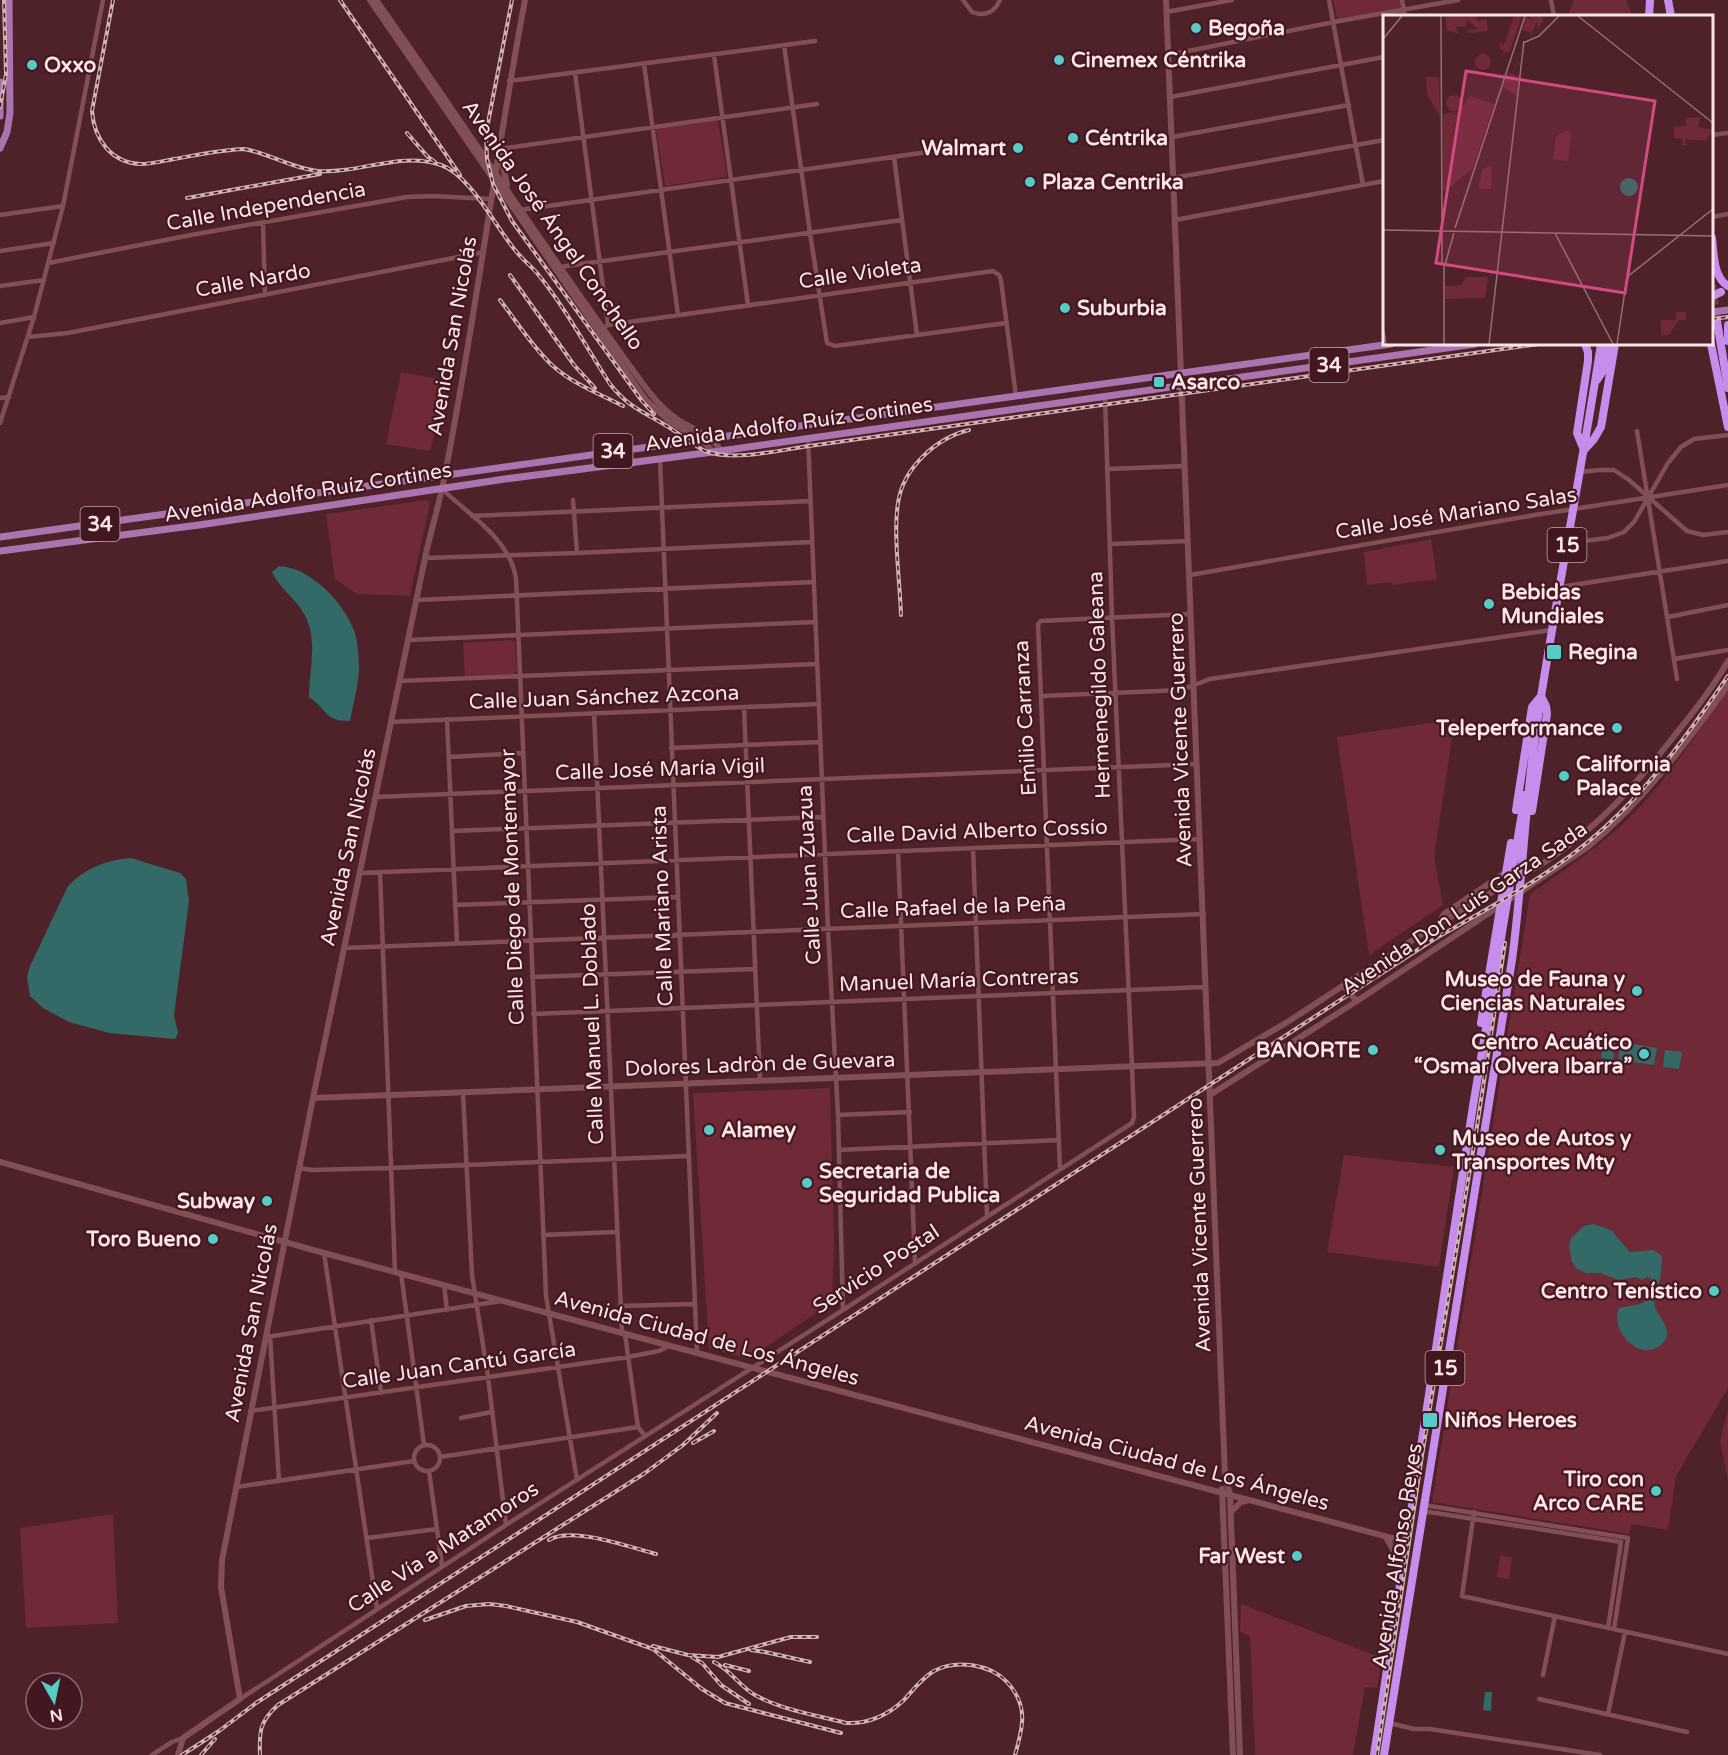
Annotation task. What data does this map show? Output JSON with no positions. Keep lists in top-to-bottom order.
{
  "streets": {
    "highway": ["15", "Avenida Alfonso Reyes"],
    "main road": ["34", "Avenida Adolfo Ruíz Cortines"],
    "street": [
      "Calle Independencia",
      "Avenida José Ángel Conchello",
      "Calle Violeta",
      "Calle Nardo",
      "Avenida San Nicolás",
      "Calle José Mariano Salas",
      "Hermenegildo Galeana",
      "Calle Juan Sánchez Azcona",
      "Emilio Carranza",
      "Avenida Vicente Guerrero",
      "Calle José María Vigil",
      "Calle David Alberto Cossío",
      "Calle Juan Zuazua",
      "Calle Diego de Montemayor",
      "Calle Mariano Arista",
      "Calle Rafael de la Peña",
      "Avenida Don Luis Garza Sada",
      "Manuel María Contreras",
      "Calle Manuel L. Doblado",
      "Dolores Ladròn de Guevara",
      "Servicio Postal",
      "Avenida Ciudad de Los Ángeles",
      "Calle Juan Cantú García",
      "Calle Vía a Matamoros"
    ]
  },
  "crossings": [
    ["Calle Independencia", "Avenida San Nicolás"],
    ["Avenida José Ángel Conchello", "Calle Violeta"],
    ["Avenida José Ángel Conchello", "Avenida San Nicolás"],
    ["Avenida José Ángel Conchello", "Avenida Adolfo Ruíz Cortines"],
    ["Calle Violeta", "Avenida Adolfo Ruíz Cortines"],
    ["Calle Nardo", "Avenida San Nicolás"],
    ["Avenida San Nicolás", "Avenida Adolfo Ruíz Cortines"],
    ["Avenida San Nicolás", "Calle Juan Sánchez Azcona"],
    ["Avenida San Nicolás", "Calle José María Vigil"],
    ["Avenida San Nicolás", "Calle David Alberto Cossío"],
    ["Avenida San Nicolás", "Calle Diego de Montemayor"],
    ["Avenida San Nicolás", "Calle Rafael de la Peña"],
    ["Avenida San Nicolás", "Dolores Ladròn de Guevara"],
    ["Avenida San Nicolás", "Avenida Ciudad de Los Ángeles"],
    ["Avenida San Nicolás", "Calle Juan Cantú García"],
    ["Avenida San Nicolás", "Calle Vía a Matamoros"],
    ["Avenida Adolfo Ruíz Cortines", "Hermenegildo Galeana"],
    ["Avenida Adolfo Ruíz Cortines", "Avenida Vicente Guerrero"],
    ["Avenida Adolfo Ruíz Cortines", "Calle Juan Zuazua"],
    ["Avenida Adolfo Ruíz Cortines", "Calle Diego de Montemayor"],
    ["Avenida Adolfo Ruíz Cortines", "Calle Mariano Arista"],
    ["Calle José Mariano Salas", "Avenida Vicente Guerrero"],
    ["Calle José Mariano Salas", "Avenida Alfonso Reyes"],
    ["15", "Avenida Alfonso Reyes"],
    ["Hermenegildo Galeana", "Emilio Carranza"],
    ["Hermenegildo Galeana", "Calle José María Vigil"],
    ["Hermenegildo Galeana", "Calle David Alberto Cossío"],
    ["Hermenegildo Galeana", "Calle Rafael de la Peña"],
    ["Hermenegildo Galeana", "Manuel María Contreras"],
    ["Hermenegildo Galeana", "Dolores Ladròn de Guevara"],
    ["Hermenegildo Galeana", "Servicio Postal"],
    ["Calle Juan Sánchez Azcona", "Calle Juan Zuazua"],
    ["Calle Juan Sánchez Azcona", "Calle Diego de Montemayor"],
    ["Calle Juan Sánchez Azcona", "Calle Mariano Arista"],
    ["Calle Juan Sánchez Azcona", "Calle Manuel L. Doblado"],
    ["Emilio Carranza", "Calle José María Vigil"],
    ["Emilio Carranza", "Calle David Alberto Cossío"],
    ["Emilio Carranza", "Calle Rafael de la Peña"],
    ["Emilio Carranza", "Manuel María Contreras"],
    ["Emilio Carranza", "Dolores Ladròn de Guevara"],
    ["Emilio Carranza", "Servicio Postal"],
    ["Avenida Vicente Guerrero", "Calle José María Vigil"],
    ["Avenida Vicente Guerrero", "Calle David Alberto Cossío"],
    ["Avenida Vicente Guerrero", "Calle Rafael de la Peña"],
    ["Avenida Vicente Guerrero", "Avenida Don Luis Garza Sada"],
    ["Avenida Vicente Guerrero", "Manuel María Contreras"],
    ["Avenida Vicente Guerrero", "Dolores Ladròn de Guevara"],
    ["Avenida Vicente Guerrero", "Avenida Ciudad de Los Ángeles"],
    ["Calle José María Vigil", "Calle Juan Zuazua"],
    ["Calle José María Vigil", "Calle Diego de Montemayor"],
    ["Calle José María Vigil", "Calle Mariano Arista"],
    ["Calle José María Vigil", "Calle Manuel L. Doblado"],
    ["Calle David Alberto Cossío", "Calle Juan Zuazua"],
    ["Calle David Alberto Cossío", "Calle Diego de Montemayor"],
    ["Calle David Alberto Cossío", "Calle Mariano Arista"],
    ["Calle David Alberto Cossío", "Calle Manuel L. Doblado"],
    ["Calle Juan Zuazua", "Calle Rafael de la Peña"],
    ["Calle Juan Zuazua", "Manuel María Contreras"],
    ["Calle Juan Zuazua", "Dolores Ladròn de Guevara"],
    ["Calle Juan Zuazua", "Servicio Postal"],
    ["Calle Diego de Montemayor", "Calle Rafael de la Peña"],
    ["Calle Diego de Montemayor", "Manuel María Contreras"],
    ["Calle Diego de Montemayor", "Dolores Ladròn de Guevara"],
    ["Calle Diego de Montemayor", "Avenida Ciudad de Los Ángeles"],
    ["Calle Diego de Montemayor", "Calle Juan Cantú García"],
    ["Calle Diego de Montemayor", "Calle Vía a Matamoros"],
    ["Calle Mariano Arista", "Calle Rafael de la Peña"],
    ["Calle Mariano Arista", "Manuel María Contreras"],
    ["Calle Mariano Arista", "Dolores Ladròn de Guevara"],
    ["Calle Mariano Arista", "Avenida Ciudad de Los Ángeles"],
    ["Calle Rafael de la Peña", "Calle Manuel L. Doblado"],
    ["Avenida Don Luis Garza Sada", "Dolores Ladròn de Guevara"],
    ["Manuel María Contreras", "Calle Manuel L. Doblado"],
    ["Calle Manuel L. Doblado", "Dolores Ladròn de Guevara"],
    ["Calle Manuel L. Doblado", "Avenida Ciudad de Los Ángeles"],
    ["Calle Manuel L. Doblado", "Calle Juan Cantú García"],
    ["Servicio Postal", "Avenida Ciudad de Los Ángeles"],
    ["Servicio Postal", "Calle Vía a Matamoros"],
    ["Avenida Ciudad de Los Ángeles", "Calle Juan Cantú García"],
    ["Avenida Ciudad de Los Ángeles", "Calle Vía a Matamoros"],
    ["Avenida Ciudad de Los Ángeles", "Avenida Alfonso Reyes"]
  ],
  "places": {
    "other": [
      "Begoña",
      "Cinemex Céntrika",
      "Oxxo",
      "Céntrika",
      "Walmart",
      "Plaza Centrika",
      "Suburbia",
      "Bebidas Mundiales",
      "Teleperformance",
      "California Palace",
      "Museo de Fauna y Ciencias Naturales",
      "BANORTE",
      "Centro Acuático “Osmar Olvera Ibarra”",
      "Alamey",
      "Museo de Autos y Transportes Mty",
      "Secretaria de Seguridad Publica",
      "Subway",
      "Toro Bueno",
      "Centro Tenístico",
      "Tiro con Arco CARE",
      "Far West"
    ],
    "transit": ["Asarco", "Regina", "Niños Heroes"]
  },
  "north": "bottom"
}
